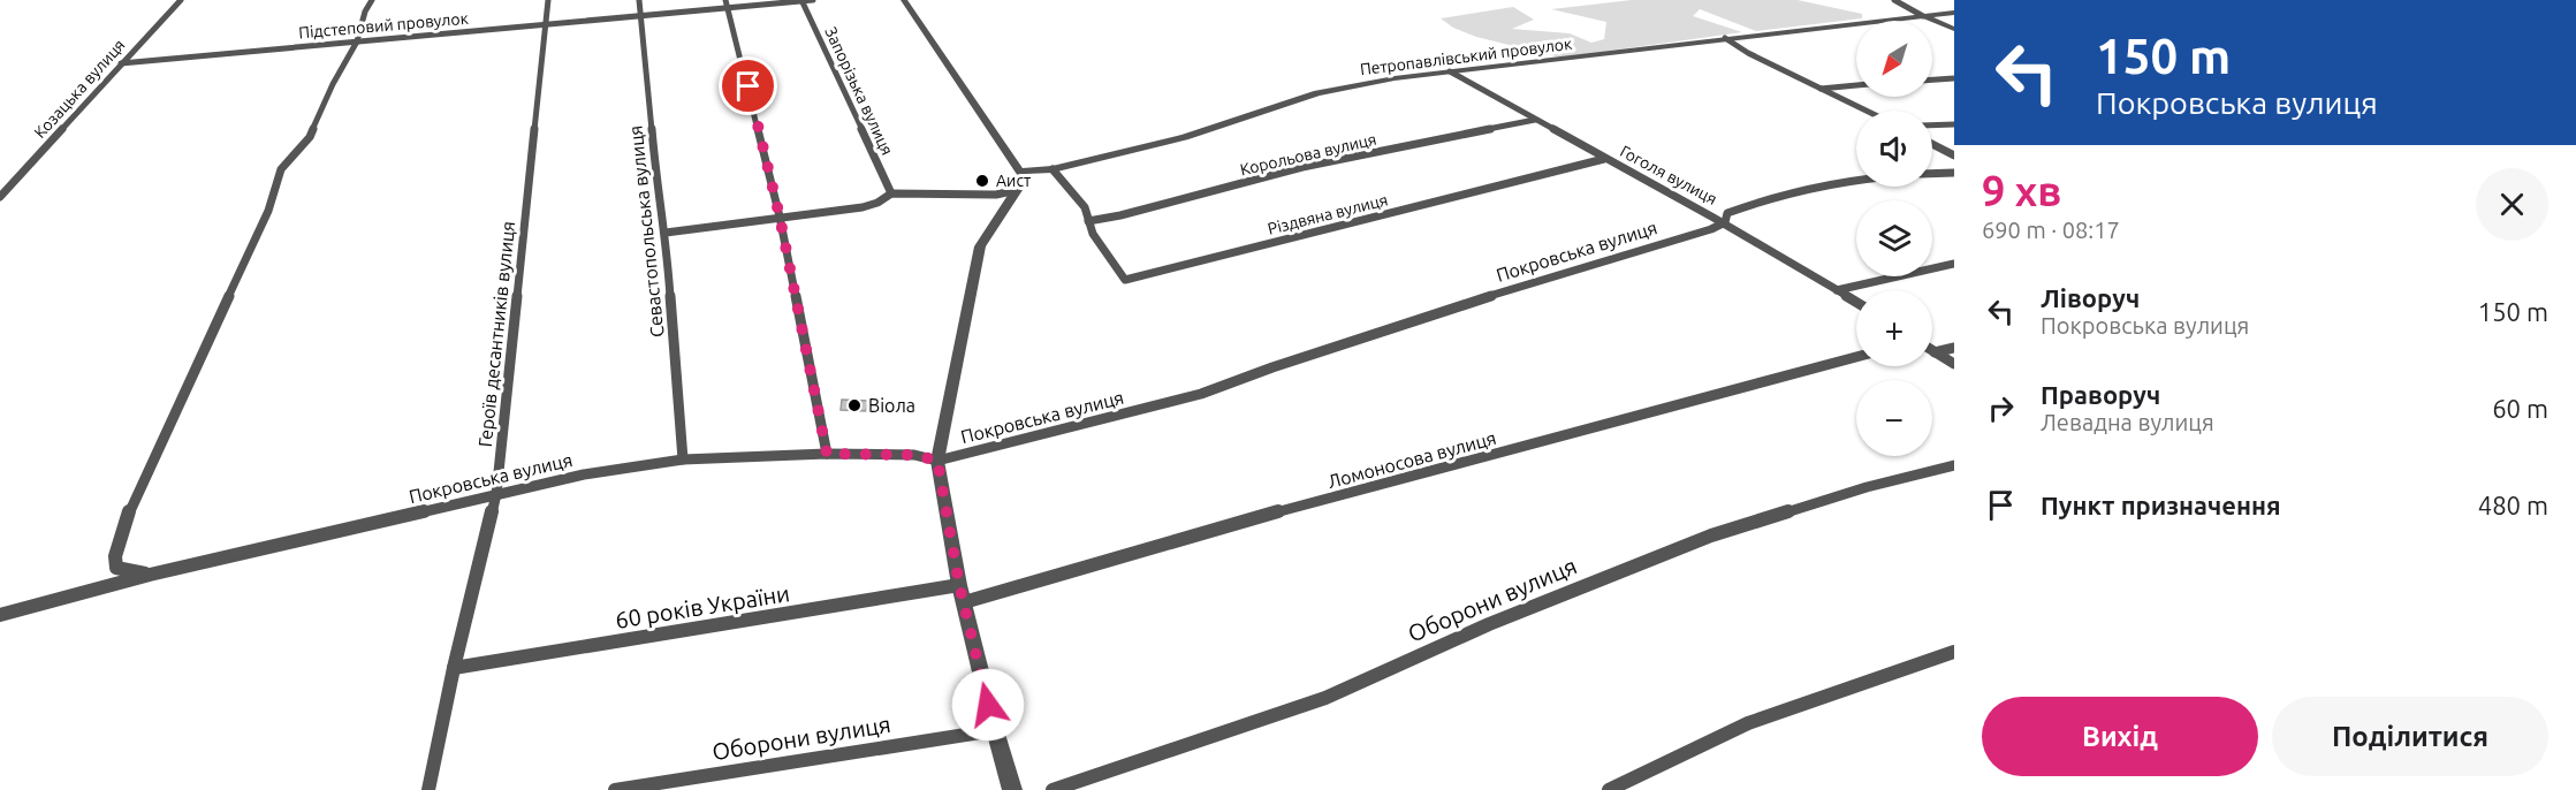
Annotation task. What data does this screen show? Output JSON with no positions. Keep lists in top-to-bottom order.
{
  "streets": {
    "street": [
      "Підстеповий провулок",
      "Петропавлівський провулок",
      "Козацька вулиця",
      "Запорізька вулиця",
      "Корольова вулиця",
      "Гоголя вулиця",
      "Різдвяна вулиця",
      "Севастопольська вулиця",
      "Покровська вулиця",
      "Героїв десантників вулиця",
      "Ломоносова вулиця",
      "Оборони вулиця",
      "60 років України"
    ]
  },
  "crossings": [
    ["Підстеповий провулок", "Козацька вулиця"],
    ["Підстеповий провулок", "Запорізька вулиця"],
    ["Підстеповий провулок", "Севастопольська вулиця"],
    ["Підстеповий провулок", "Героїв десантників вулиця"],
    ["Петропавлівський провулок", "Гоголя вулиця"],
    ["Корольова вулиця", "Гоголя вулиця"],
    ["Корольова вулиця", "Різдвяна вулиця"],
    ["Гоголя вулиця", "Різдвяна вулиця"],
    ["Гоголя вулиця", "Покровська вулиця"],
    ["Севастопольська вулиця", "Покровська вулиця"],
    ["Покровська вулиця", "Героїв десантників вулиця"],
    ["Героїв десантників вулиця", "60 років України"]
  ],
  "places": ["Аист", "Віола"],
  "north": "bottom left",
  "page": {
    "turn": ["150 m", "Покровська вулиця"],
    "map_buttons": ["+", "−"],
    "heading": ["9 хв", "690 m · 08:17"],
    "list": [
      {
        "name": "Ліворуч",
        "note": "Покровська вулиця",
        "value": "150 m"
      },
      {
        "name": "Праворуч",
        "note": "Левадна вулиця",
        "value": "60 m"
      },
      {
        "name": "Пункт призначення",
        "value": "480 m"
      }
    ],
    "buttons": ["Вихід", "Поділитися"]
  }
}
